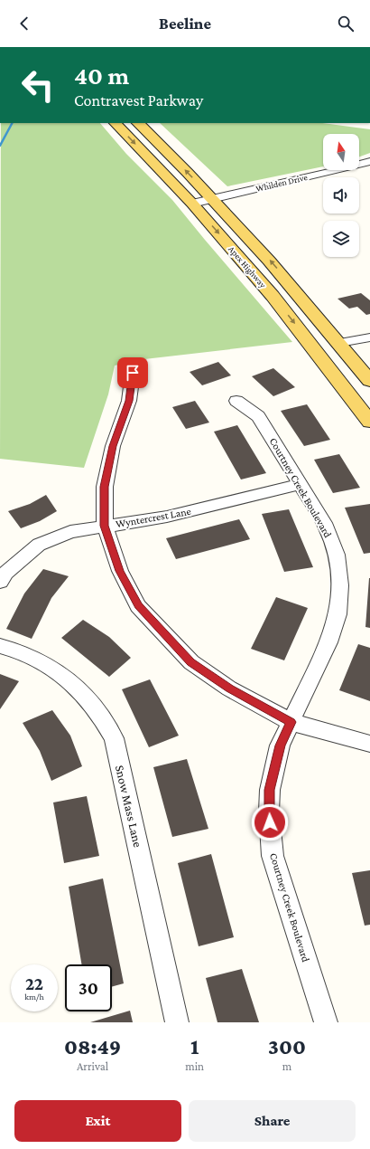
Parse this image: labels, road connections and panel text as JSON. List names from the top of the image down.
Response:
{
  "streets": {
    "main road": ["Apex Highway"],
    "street": [
      "Whilden Drive",
      "Courtney Creek Boulevard",
      "Wyntercrest Lane",
      "Snow Mass Lane"
    ]
  },
  "crossings": [
    ["Whilden Drive", "Apex Highway"],
    ["Courtney Creek Boulevard", "Wyntercrest Lane"]
  ],
  "north": "top",
  "page": {
    "header": "Beeline",
    "turn": ["40 m", "Contravest Parkway"],
    "speed": "22 km/h",
    "limit": "30",
    "eta": [
      "08:49",
      "Arrival",
      "1",
      "min",
      "300",
      "m"
    ],
    "buttons": ["Exit", "Share"]
  }
}
